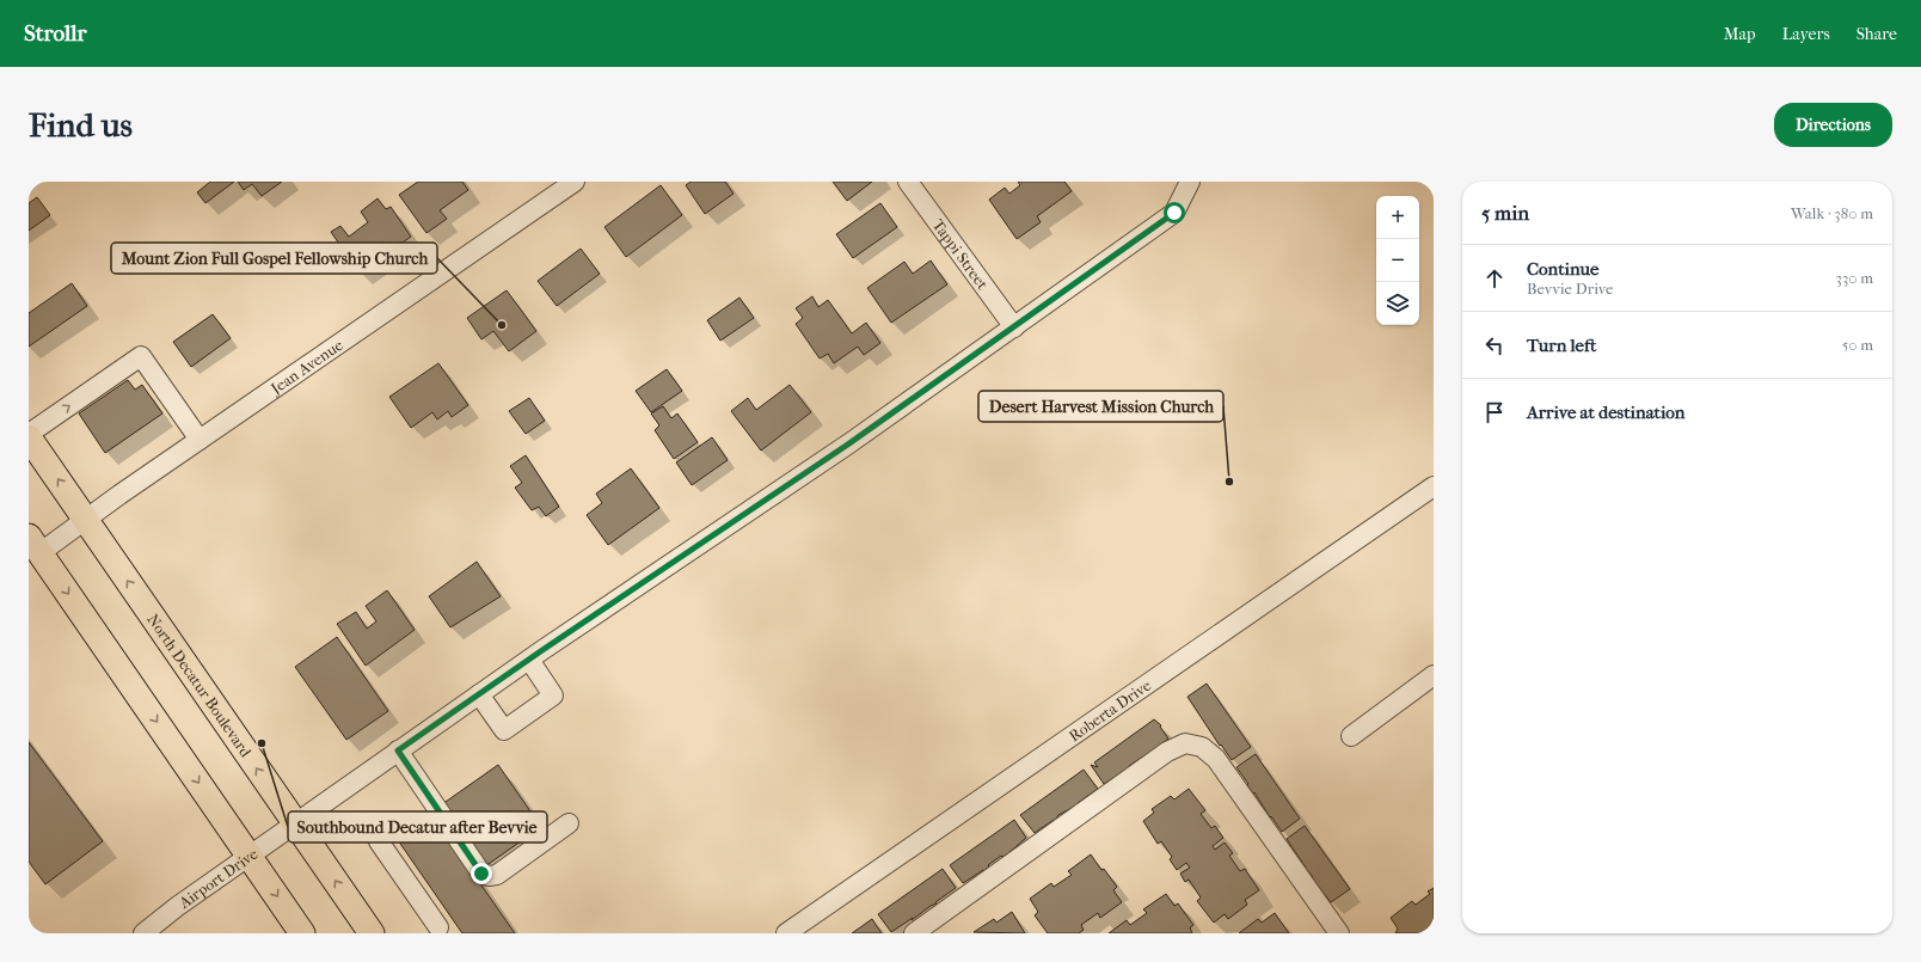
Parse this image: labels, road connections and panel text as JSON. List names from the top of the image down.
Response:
{
  "streets": {
    "main road": ["North Decatur Boulevard"],
    "street": [
      "Tappi Street",
      "Jean Avenue",
      "Roberta Drive",
      "Airport Drive"
    ]
  },
  "crossings": [
    ["Tappi Street", "Airport Drive"],
    ["Jean Avenue", "North Decatur Boulevard"],
    ["North Decatur Boulevard", "Airport Drive"]
  ],
  "places": ["Mount Zion Full Gospel Fellowship Church", "Desert Harvest Mission Church", "Southbound Decatur after Bevvie"],
  "page": {
    "header": "Strollr",
    "nav": ["Map", "Layers", "Share"],
    "buttons": "Directions",
    "title": "Find us",
    "heading": ["5 min", "Walk · 380 m"],
    "map_buttons": ["+", "−"],
    "list": [
      ["Continue", "Bevvie Drive", "330 m"],
      ["Turn left", "50 m"],
      "Arrive at destination"
    ]
  }
}
